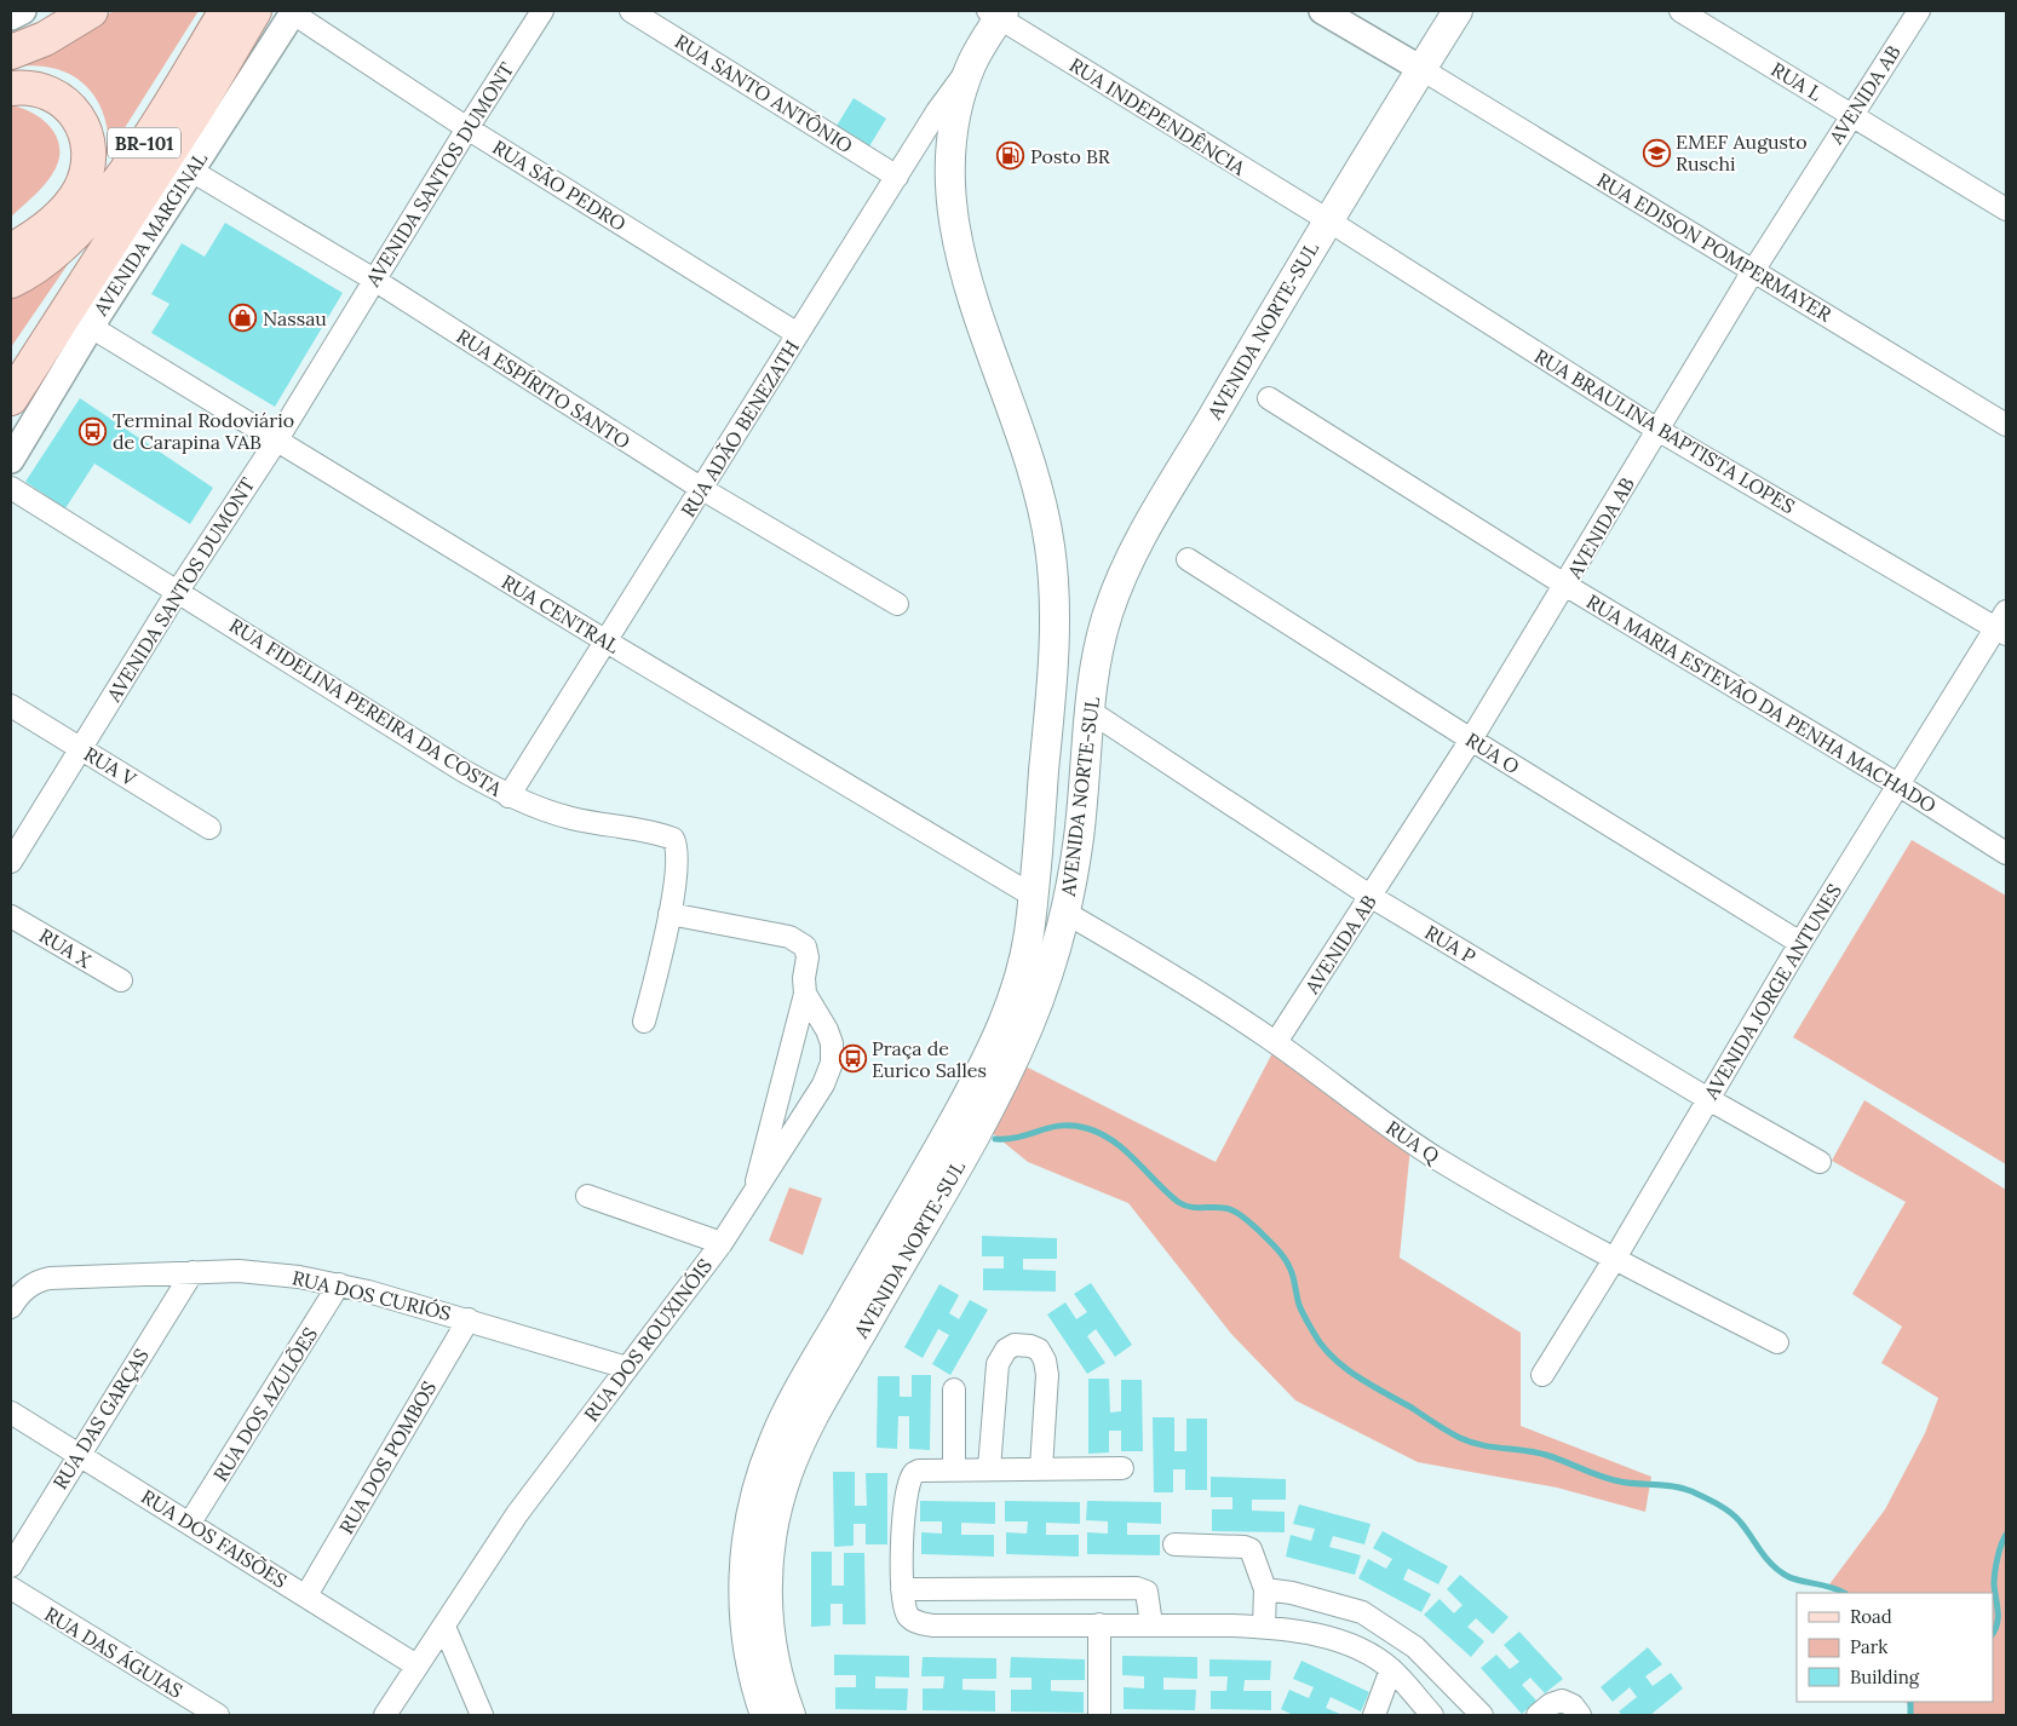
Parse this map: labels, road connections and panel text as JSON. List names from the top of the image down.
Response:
{
  "streets": {
    "main road": ["BR-101", "AVENIDA NORTE-SUL"],
    "street": [
      "RUA L",
      "RUA SANTO ANTÔNIO",
      "AVENIDA AB",
      "RUA INDEPENDÊNCIA",
      "AVENIDA SANTOS DUMONT",
      "RUA SÃO PEDRO",
      "AVENIDA MARGINAL",
      "RUA EDISON POMPERMAYER",
      "RUA ESPÍRITO SANTO",
      "RUA ADÃO BENEZATH",
      "RUA BRAULINA BAPTISTA LOPES",
      "RUA CENTRAL",
      "RUA MARIA ESTEVÃO DA PENHA MACHADO",
      "RUA FIDELINA PEREIRA DA COSTA",
      "RUA O",
      "RUA V",
      "RUA P",
      "RUA X",
      "AVENIDA JORGE ANTUNES",
      "RUA Q",
      "RUA DOS CURIÓS",
      "RUA DOS ROUXINÓIS",
      "RUA DOS AZULÕES",
      "RUA DAS GARÇAS",
      "RUA DOS POMBOS",
      "RUA DOS FAISÕES",
      "RUA DAS ÁGUIAS"
    ]
  },
  "crossings": [
    ["RUA L", "AVENIDA AB"],
    ["RUA SANTO ANTÔNIO", "RUA ADÃO BENEZATH"],
    ["AVENIDA AB", "RUA EDISON POMPERMAYER"],
    ["AVENIDA AB", "RUA BRAULINA BAPTISTA LOPES"],
    ["AVENIDA AB", "RUA MARIA ESTEVÃO DA PENHA MACHADO"],
    ["AVENIDA AB", "RUA O"],
    ["AVENIDA AB", "RUA P"],
    ["AVENIDA AB", "RUA Q"],
    ["RUA INDEPENDÊNCIA", "AVENIDA NORTE-SUL"],
    ["RUA INDEPENDÊNCIA", "RUA BRAULINA BAPTISTA LOPES"],
    ["AVENIDA SANTOS DUMONT", "RUA SÃO PEDRO"],
    ["AVENIDA SANTOS DUMONT", "RUA ESPÍRITO SANTO"],
    ["AVENIDA SANTOS DUMONT", "RUA CENTRAL"],
    ["AVENIDA SANTOS DUMONT", "RUA FIDELINA PEREIRA DA COSTA"],
    ["AVENIDA SANTOS DUMONT", "RUA V"],
    ["RUA SÃO PEDRO", "AVENIDA MARGINAL"],
    ["RUA SÃO PEDRO", "RUA ADÃO BENEZATH"],
    ["AVENIDA MARGINAL", "RUA ESPÍRITO SANTO"],
    ["AVENIDA MARGINAL", "RUA CENTRAL"],
    ["RUA EDISON POMPERMAYER", "AVENIDA NORTE-SUL"],
    ["AVENIDA NORTE-SUL", "RUA ADÃO BENEZATH"],
    ["AVENIDA NORTE-SUL", "RUA BRAULINA BAPTISTA LOPES"],
    ["AVENIDA NORTE-SUL", "RUA CENTRAL"],
    ["AVENIDA NORTE-SUL", "RUA P"],
    ["AVENIDA NORTE-SUL", "RUA Q"],
    ["RUA ESPÍRITO SANTO", "RUA ADÃO BENEZATH"],
    ["RUA ADÃO BENEZATH", "RUA CENTRAL"],
    ["RUA ADÃO BENEZATH", "RUA FIDELINA PEREIRA DA COSTA"],
    ["RUA BRAULINA BAPTISTA LOPES", "AVENIDA JORGE ANTUNES"],
    ["RUA MARIA ESTEVÃO DA PENHA MACHADO", "AVENIDA JORGE ANTUNES"],
    ["RUA O", "AVENIDA JORGE ANTUNES"],
    ["RUA P", "AVENIDA JORGE ANTUNES"],
    ["AVENIDA JORGE ANTUNES", "RUA Q"],
    ["RUA DOS CURIÓS", "RUA DOS ROUXINÓIS"],
    ["RUA DOS CURIÓS", "RUA DOS AZULÕES"],
    ["RUA DOS CURIÓS", "RUA DAS GARÇAS"],
    ["RUA DOS CURIÓS", "RUA DOS POMBOS"],
    ["RUA DOS ROUXINÓIS", "RUA DOS FAISÕES"],
    ["RUA DOS AZULÕES", "RUA DOS FAISÕES"],
    ["RUA DAS GARÇAS", "RUA DOS FAISÕES"],
    ["RUA DOS POMBOS", "RUA DOS FAISÕES"]
  ],
  "places": {
    "school or university": ["EMEF Augusto Ruschi"],
    "fuel station": ["Posto BR"],
    "shop": ["Nassau"],
    "bus stop": ["Terminal Rodoviário de Carapina VAB", "Praça de Eurico Salles"]
  },
  "legend": ["Road", "Park", "Building"]
}
